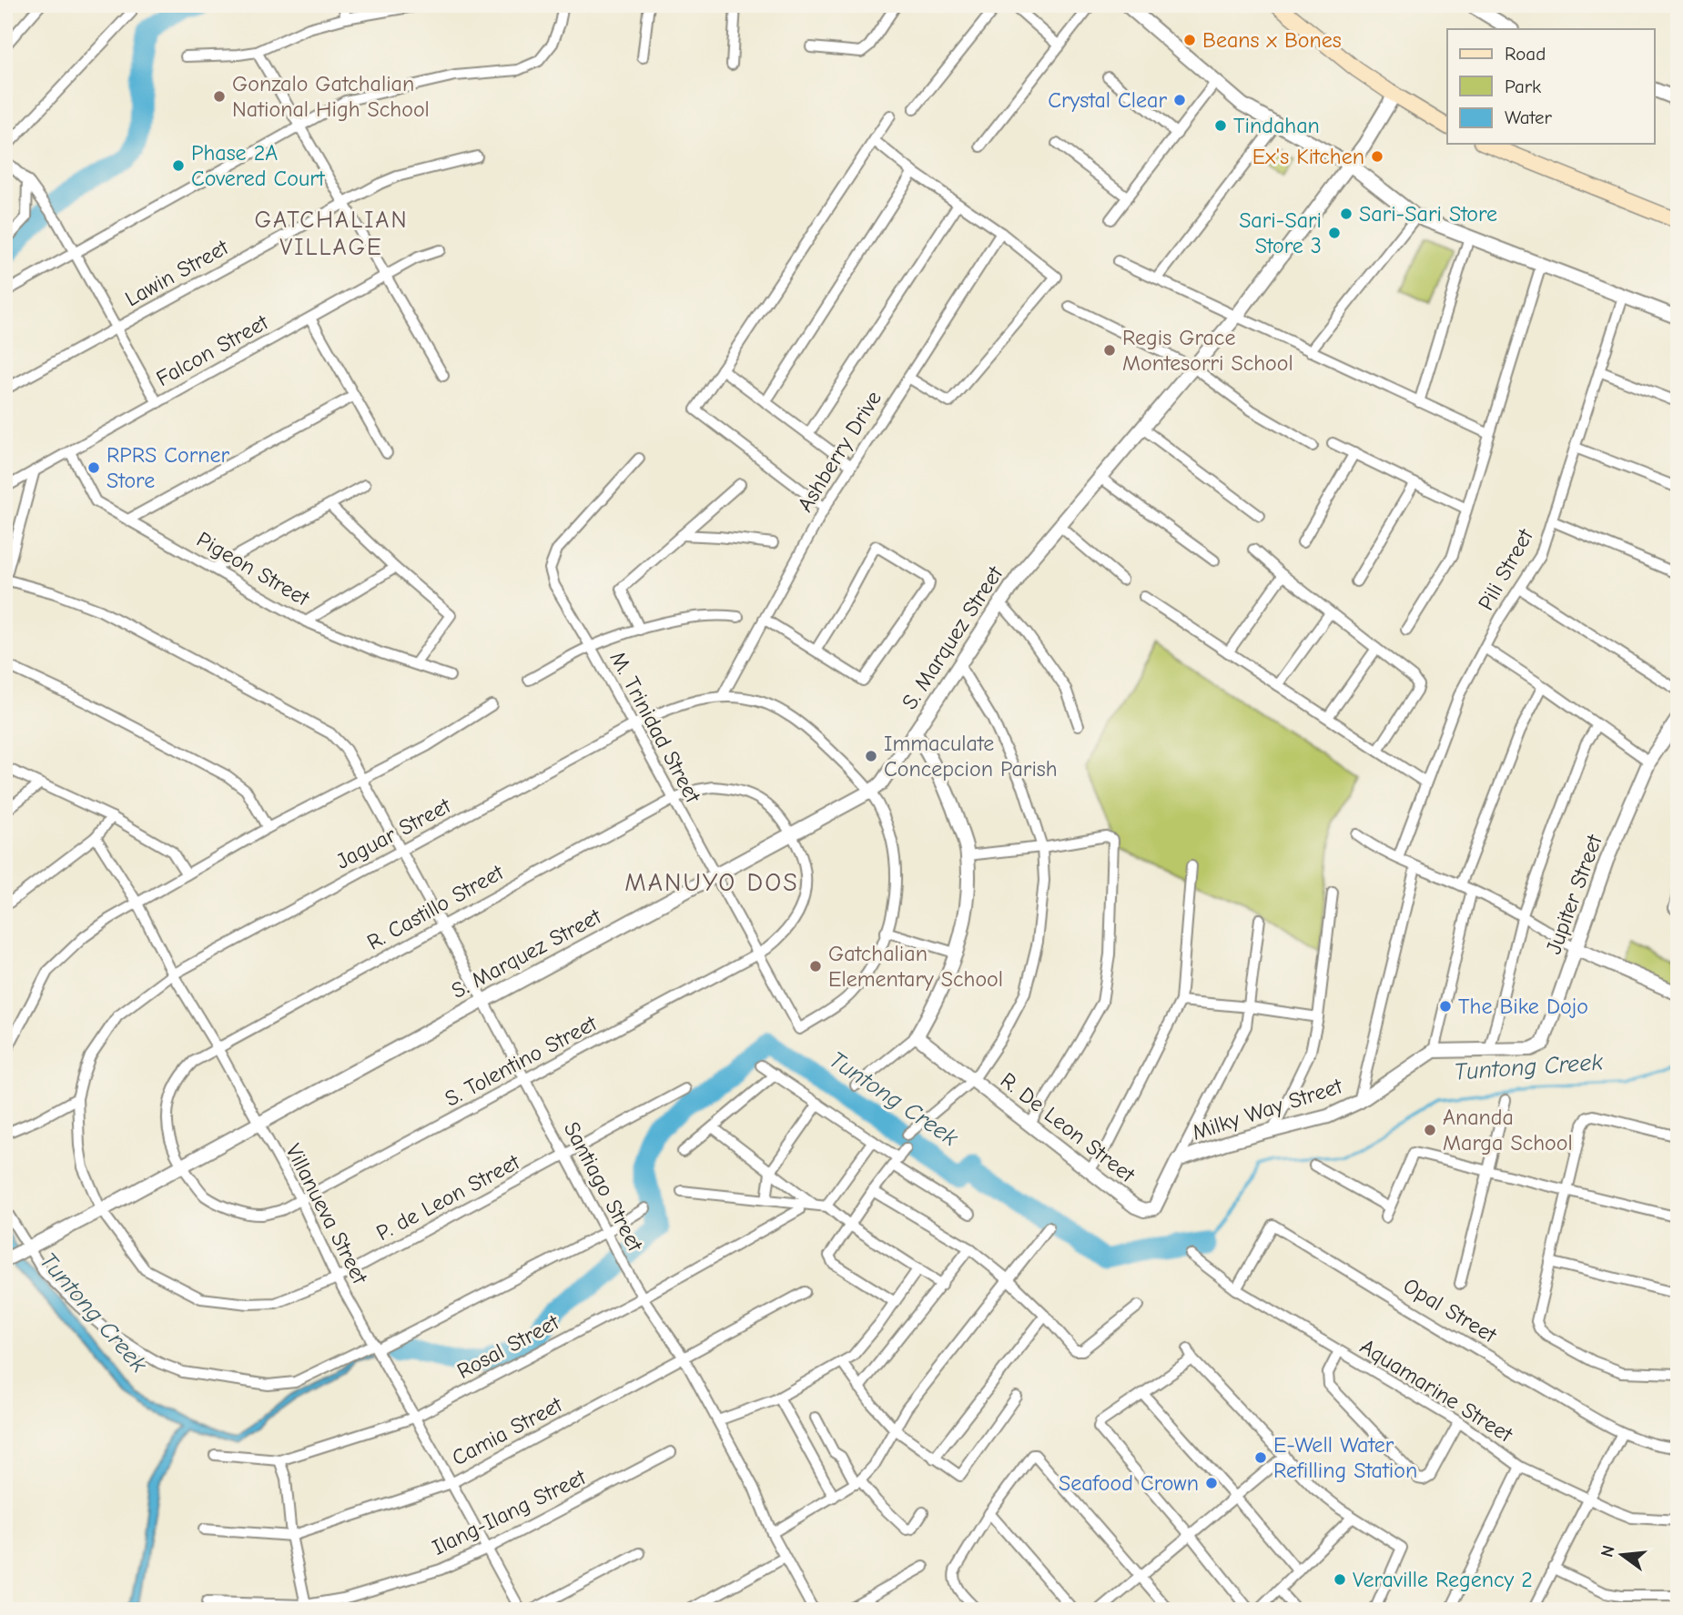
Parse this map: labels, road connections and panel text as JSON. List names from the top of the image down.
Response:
{
  "streets": {
    "street": [
      "Lawin Street",
      "Falcon Street",
      "Ashberry Drive",
      "Pigeon Street",
      "Pili Street",
      "S. Marquez Street",
      "M. Trinidad Street",
      "Jaguar Street",
      "Jupiter Street",
      "R. Castillo Street",
      "S. Tolentino Street",
      "Milky Way Street",
      "R. De Leon Street",
      "Santiago Street",
      "P. de Leon Street",
      "Villanueva Street",
      "Opal Street",
      "Rosal Street",
      "Aquamarine Street",
      "Camia Street",
      "Ilang-Ilang Street"
    ]
  },
  "crossings": [
    ["Falcon Street", "Pigeon Street"],
    ["Ashberry Drive", "Jaguar Street"],
    ["S. Marquez Street", "M. Trinidad Street"],
    ["S. Marquez Street", "Jaguar Street"],
    ["S. Marquez Street", "R. Castillo Street"],
    ["S. Marquez Street", "S. Tolentino Street"],
    ["S. Marquez Street", "Santiago Street"],
    ["S. Marquez Street", "P. de Leon Street"],
    ["S. Marquez Street", "Villanueva Street"],
    ["M. Trinidad Street", "Jaguar Street"],
    ["M. Trinidad Street", "R. Castillo Street"],
    ["M. Trinidad Street", "S. Tolentino Street"],
    ["Jaguar Street", "Santiago Street"],
    ["Jaguar Street", "P. de Leon Street"],
    ["Jaguar Street", "Villanueva Street"],
    ["R. Castillo Street", "S. Tolentino Street"],
    ["R. Castillo Street", "Santiago Street"],
    ["R. Castillo Street", "Villanueva Street"],
    ["S. Tolentino Street", "Santiago Street"],
    ["S. Tolentino Street", "Villanueva Street"],
    ["Milky Way Street", "R. De Leon Street"],
    ["Santiago Street", "P. de Leon Street"],
    ["Santiago Street", "Rosal Street"],
    ["Santiago Street", "Camia Street"],
    ["P. de Leon Street", "Villanueva Street"],
    ["Villanueva Street", "Rosal Street"],
    ["Villanueva Street", "Camia Street"],
    ["Villanueva Street", "Ilang-Ilang Street"],
    ["Opal Street", "Aquamarine Street"]
  ],
  "districts": ["GATCHALIAN VILLAGE", "MANUYO DOS"],
  "water": ["Tuntong Creek"],
  "places": [
    "Beans x Bones",
    "Gonzalo Gatchalian National High School",
    "Crystal Clear",
    "Tindahan",
    "Ex's Kitchen",
    "Phase 2A Covered Court",
    "Sari-Sari Store",
    "Sari-Sari Store 3",
    "Regis Grace Montesorri School",
    "RPRS Corner Store",
    "Immaculate Concepcion Parish",
    "Gatchalian Elementary School",
    "The Bike Dojo",
    "Ananda Marga School",
    "E-Well Water Refilling Station",
    "Seafood Crown",
    "Veraville Regency 2"
  ],
  "legend": ["Road", "Park", "Water"],
  "north": "left"
}
